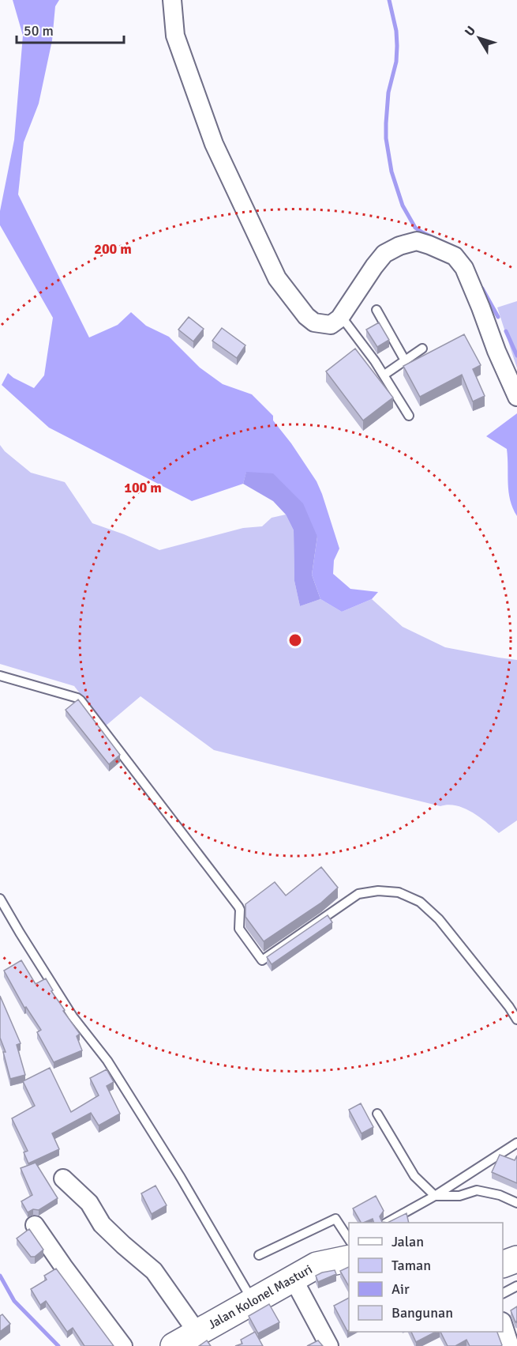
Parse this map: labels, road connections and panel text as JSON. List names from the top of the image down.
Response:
{
  "streets": {
    "main road": ["Jalan Kolonel Masturi"]
  },
  "legend": [
    "Jalan",
    "Taman",
    "Air",
    "Bangunan"
  ],
  "scale_bar": "50 m",
  "north": "top left",
  "rings": ["200 m", "100 m"]
}
